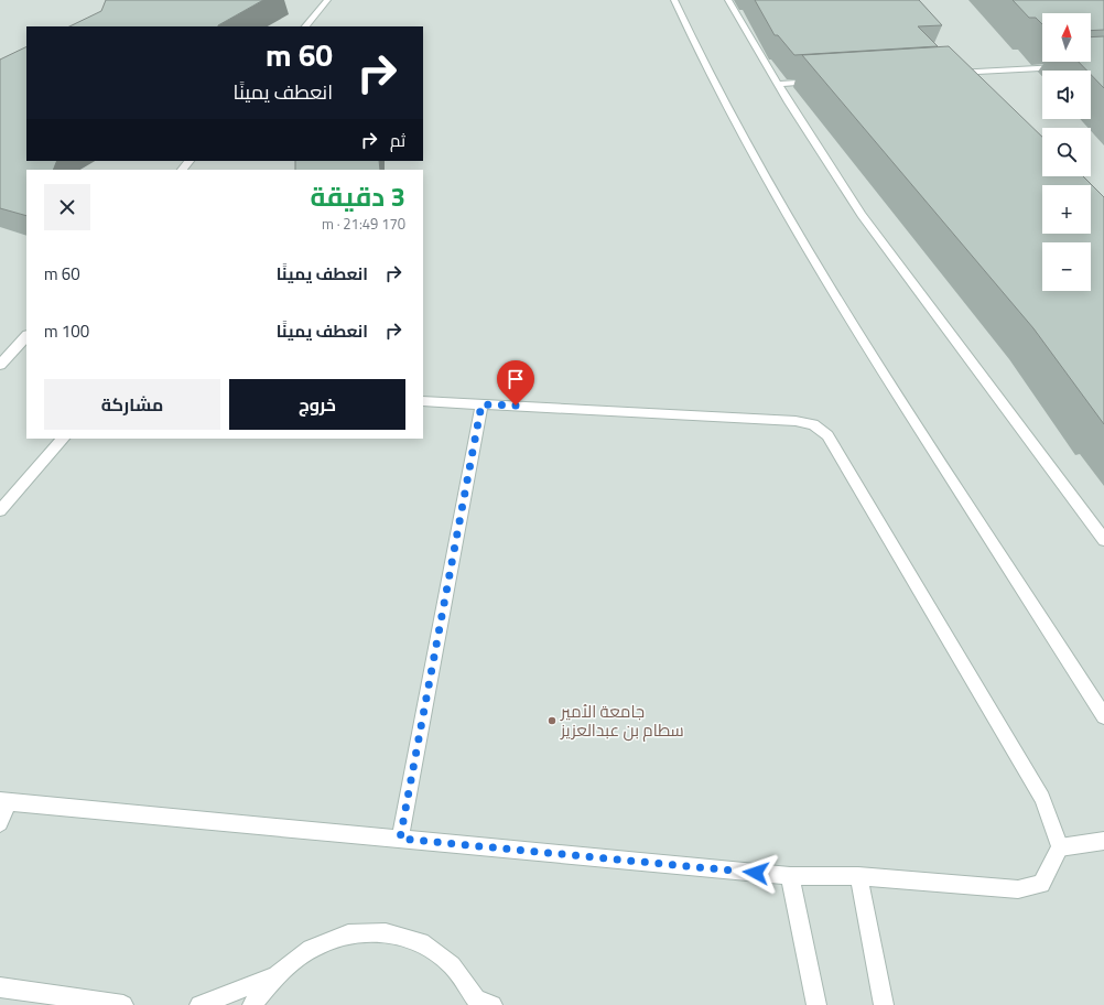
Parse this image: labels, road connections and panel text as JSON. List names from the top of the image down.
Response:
{
  "places": ["جامعة الأمير سطام بن عبدالعزيز"],
  "north": "top",
  "page": {
    "map_buttons": ["+", "−"],
    "turn": ["60 m", "انعطف يمينًا"],
    "then": "ثم",
    "heading": ["3 دقيقة", "170 m · 21:49"],
    "list": [
      {
        "name": "انعطف يمينًا",
        "value": "60 m"
      },
      {
        "name": "انعطف يمينًا",
        "value": "100 m"
      }
    ],
    "buttons": ["خروج", "مشاركة"]
  }
}
